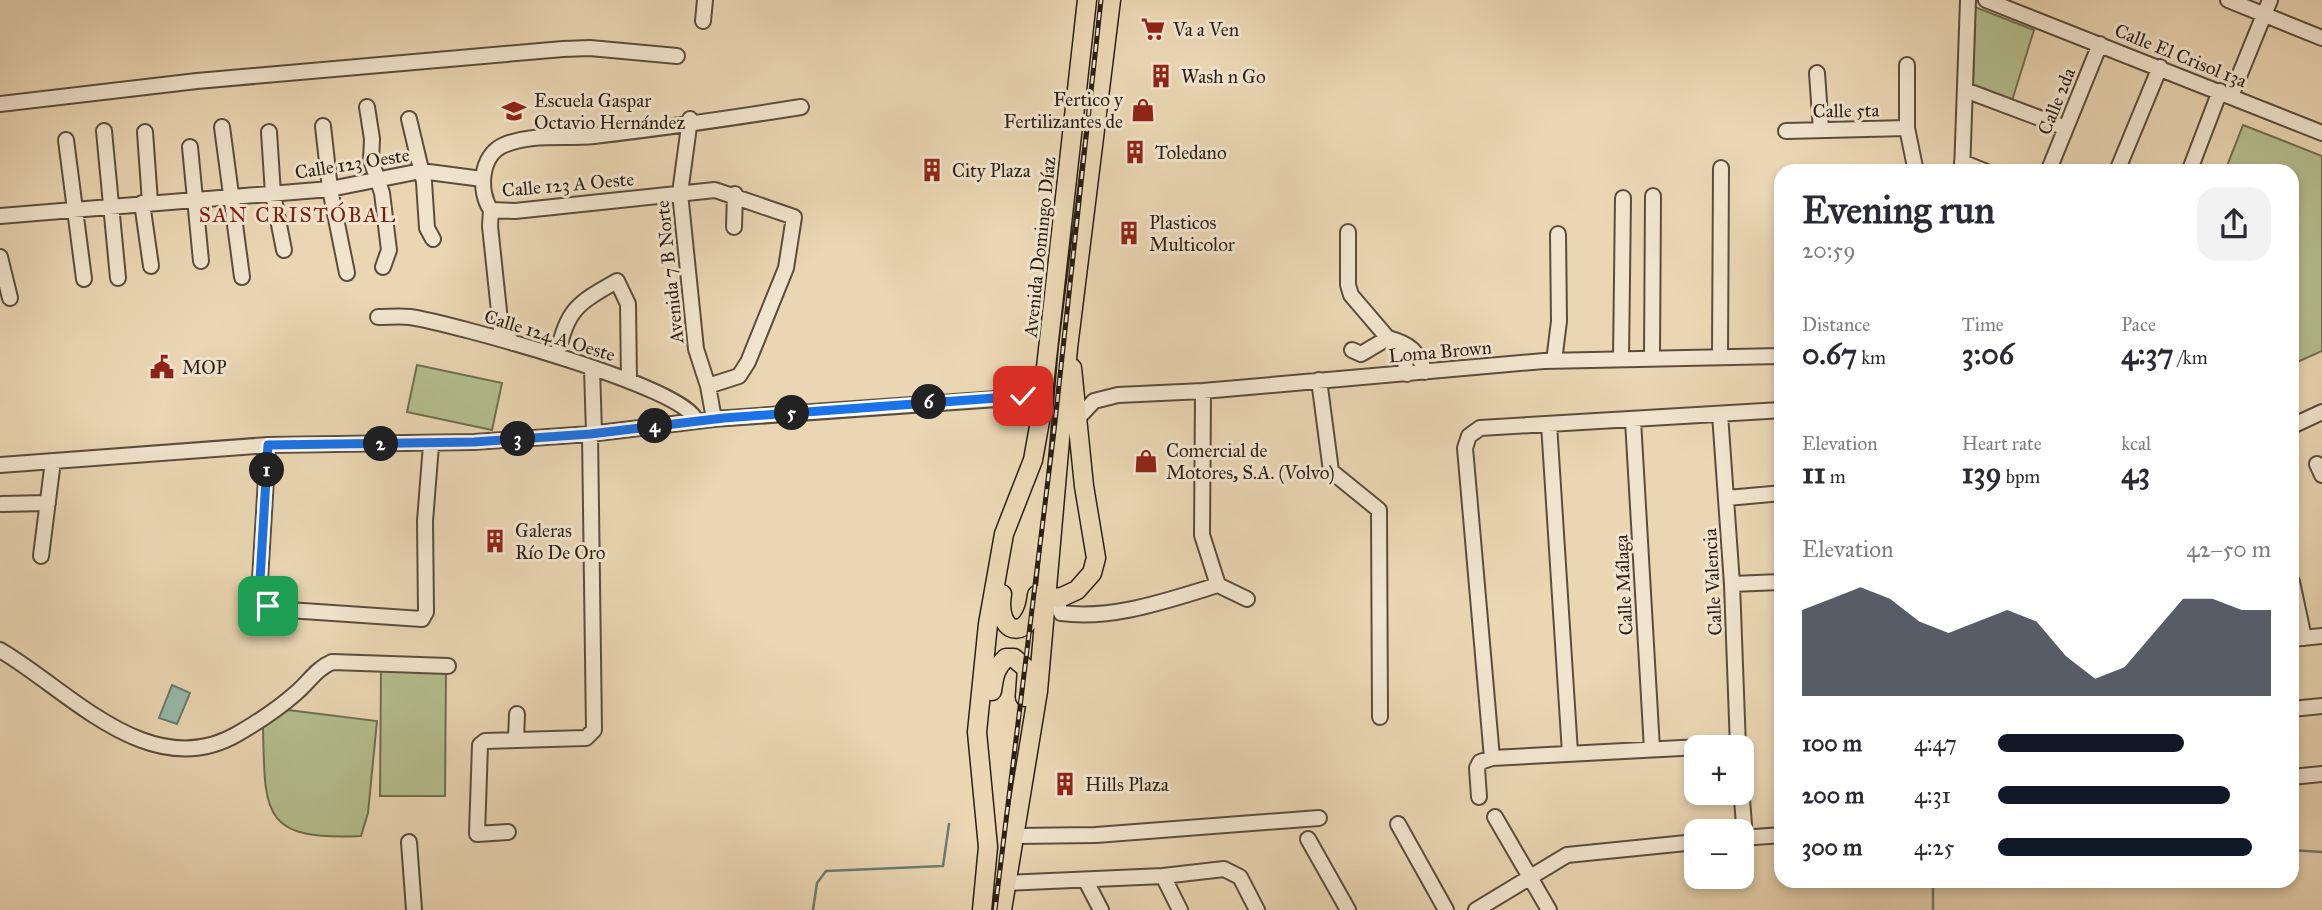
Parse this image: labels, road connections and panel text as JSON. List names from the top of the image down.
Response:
{
  "streets": {
    "main road": ["Avenida Domingo Díaz"],
    "street": [
      "Calle El Crisol 13a",
      "Calle 2da",
      "Calle 5ta",
      "Calle 123 Oeste",
      "Calle 123 A Oeste",
      "Avenida 7 B Norte",
      "Calle 124 A Oeste",
      "Loma Brown",
      "Calle Valencia",
      "Calle Málaga"
    ]
  },
  "crossings": [
    ["Calle El Crisol 13a", "Calle 2da"],
    ["Calle 123 Oeste", "Calle 123 A Oeste"],
    ["Calle 123 A Oeste", "Avenida 7 B Norte"]
  ],
  "districts": ["SAN CRISTÓBAL"],
  "places": {
    "supermarket": ["Va a Ven"],
    "building": [
      "Wash n Go",
      "Toledano",
      "City Plaza",
      "Plasticos Multicolor",
      "Galeras Río De Oro",
      "Hills Plaza"
    ],
    "shop": ["Fertico y Fertilizantes de", "Comercial de Motores, S.A. (Volvo)"],
    "school or university": ["Escuela Gaspar Octavio Hernández"],
    "public building": ["MOP"]
  },
  "page": {
    "heading": ["Evening run", "20:59"],
    "stats": [
      ["Distance", "0.67 km"],
      ["Time", "3:06"],
      ["Pace", "4:37 /km"],
      ["Elevation", "11 m"],
      ["Heart rate", "139 bpm"],
      ["kcal", "43"]
    ],
    "pins": [
      "6",
      "5",
      "4",
      "3",
      "2",
      "1"
    ],
    "chart": ["Elevation", "42–50 m"],
    "list": [
      {
        "name": "100 m",
        "note": "4:47"
      },
      {
        "name": "200 m",
        "note": "4:31"
      },
      {
        "name": "300 m",
        "note": "4:25"
      }
    ],
    "map_buttons": ["+", "−"]
  }
}
